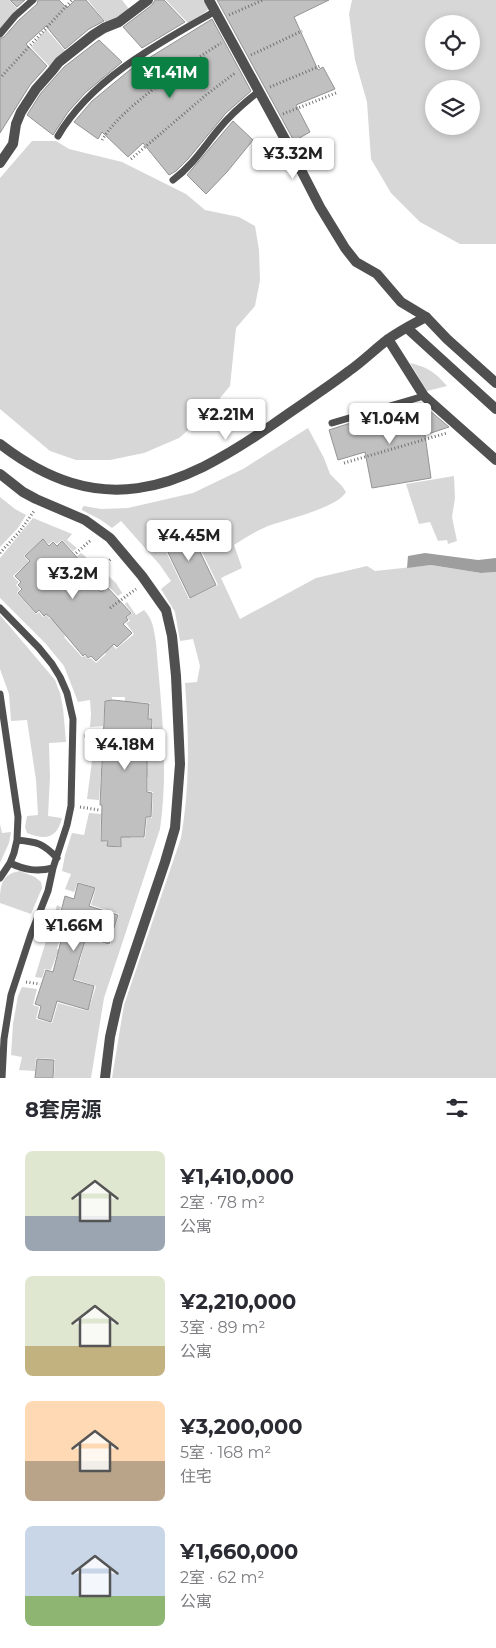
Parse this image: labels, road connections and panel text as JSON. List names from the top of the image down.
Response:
{
  "page": {
    "price": [
      "¥1.41M",
      "¥3.32M",
      "¥2.21M",
      "¥1.04M",
      "¥4.45M",
      "¥3.2M",
      "¥4.18M",
      "¥1.66M"
    ],
    "heading": "8套房源",
    "list": [
      {
        "name": "¥1,410,000",
        "note": "2室 · 78 m² · 公寓"
      },
      {
        "name": "¥2,210,000",
        "note": "3室 · 89 m² · 公寓"
      },
      {
        "name": "¥3,200,000",
        "note": "5室 · 168 m² · 住宅"
      },
      {
        "name": "¥1,660,000",
        "note": "2室 · 62 m² · 公寓"
      }
    ]
  }
}
